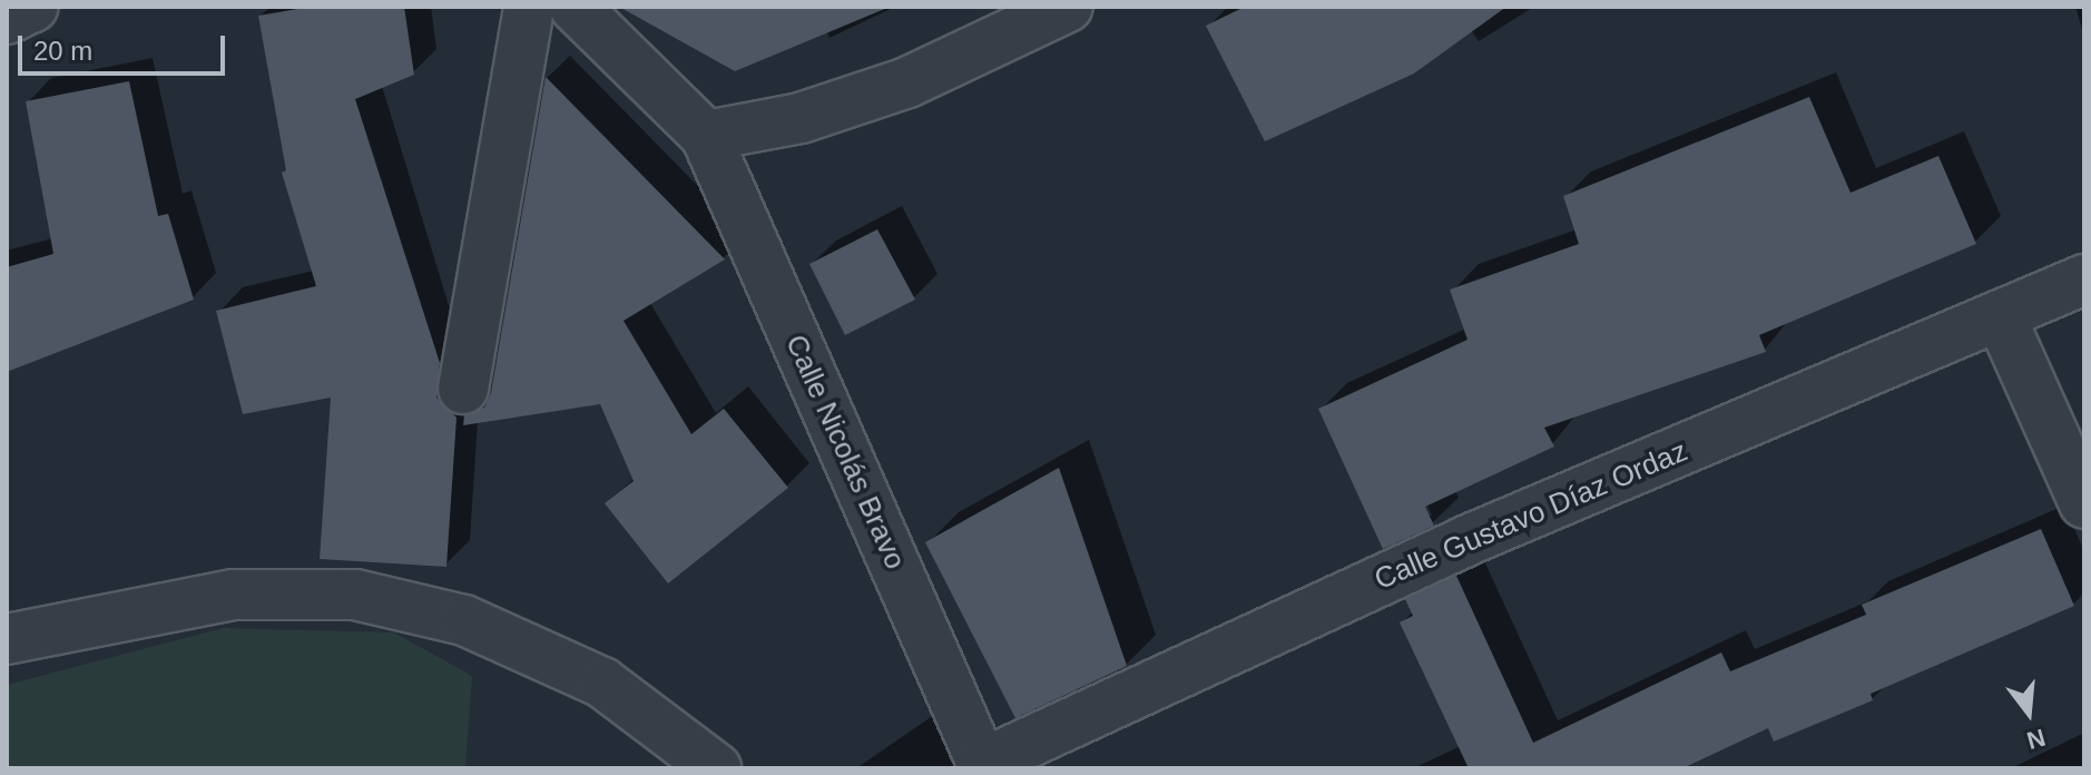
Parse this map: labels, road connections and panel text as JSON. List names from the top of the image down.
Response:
{
  "streets": {
    "street": ["Calle Nicolás Bravo", "Calle Gustavo Díaz Ordaz"]
  },
  "crossings": [
    ["Calle Nicolás Bravo", "Calle Gustavo Díaz Ordaz"]
  ],
  "scale_bar": "20 m",
  "north": "bottom"
}
